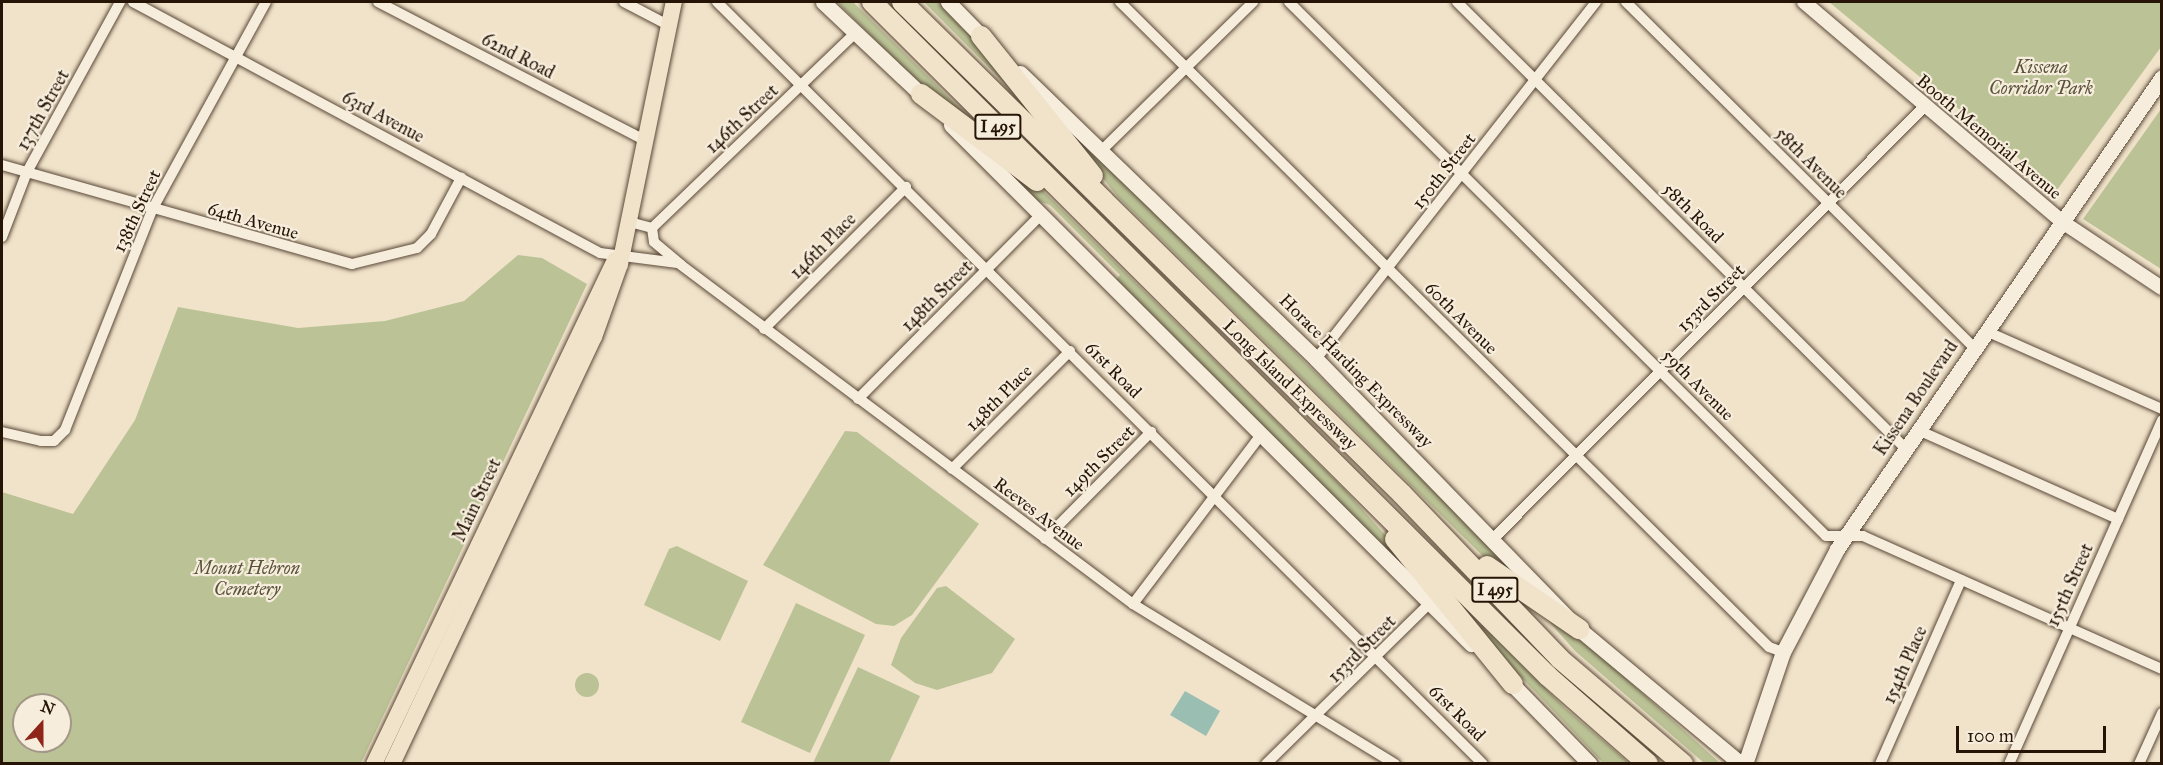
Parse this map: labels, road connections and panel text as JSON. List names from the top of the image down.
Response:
{
  "streets": {
    "highway": ["I 495", "Long Island Expressway"],
    "main road": ["Horace Harding Expressway", "Kissena Boulevard", "Main Street"],
    "street": [
      "62nd Road",
      "137th Street",
      "63rd Avenue",
      "146th Street",
      "Booth Memorial Avenue",
      "58th Avenue",
      "150th Street",
      "138th Street",
      "58th Road",
      "64th Avenue",
      "146th Place",
      "148th Street",
      "153rd Street",
      "60th Avenue",
      "61st Road",
      "59th Avenue",
      "148th Place",
      "149th Street",
      "Reeves Avenue",
      "155th Street",
      "154th Place"
    ]
  },
  "crossings": [
    ["62nd Road", "Main Street"],
    ["137th Street", "64th Avenue"],
    ["63rd Avenue", "138th Street"],
    ["63rd Avenue", "64th Avenue"],
    ["63rd Avenue", "Main Street"],
    ["63rd Avenue", "Reeves Avenue"],
    ["146th Street", "61st Road"],
    ["146th Street", "Reeves Avenue"],
    ["Booth Memorial Avenue", "153rd Street"],
    ["Booth Memorial Avenue", "Kissena Boulevard"],
    ["58th Avenue", "153rd Street"],
    ["58th Avenue", "Kissena Boulevard"],
    ["150th Street", "58th Road"],
    ["150th Street", "60th Avenue"],
    ["150th Street", "Horace Harding Expressway"],
    ["150th Street", "59th Avenue"],
    ["138th Street", "64th Avenue"],
    ["58th Road", "153rd Street"],
    ["58th Road", "Kissena Boulevard"],
    ["146th Place", "61st Road"],
    ["146th Place", "Reeves Avenue"],
    ["148th Street", "61st Road"],
    ["148th Street", "Reeves Avenue"],
    ["153rd Street", "60th Avenue"],
    ["153rd Street", "61st Road"],
    ["153rd Street", "Horace Harding Expressway"],
    ["153rd Street", "59th Avenue"],
    ["153rd Street", "Reeves Avenue"],
    ["60th Avenue", "Kissena Boulevard"],
    ["61st Road", "148th Place"],
    ["61st Road", "149th Street"],
    ["Horace Harding Expressway", "Kissena Boulevard"],
    ["59th Avenue", "Kissena Boulevard"],
    ["59th Avenue", "155th Street"],
    ["59th Avenue", "154th Place"],
    ["148th Place", "Reeves Avenue"],
    ["149th Street", "Reeves Avenue"],
    ["Main Street", "Reeves Avenue"]
  ],
  "parks": ["Kissena Corridor Park", "Mount Hebron Cemetery"],
  "scale_bar": "100 m",
  "north": "top"
}
